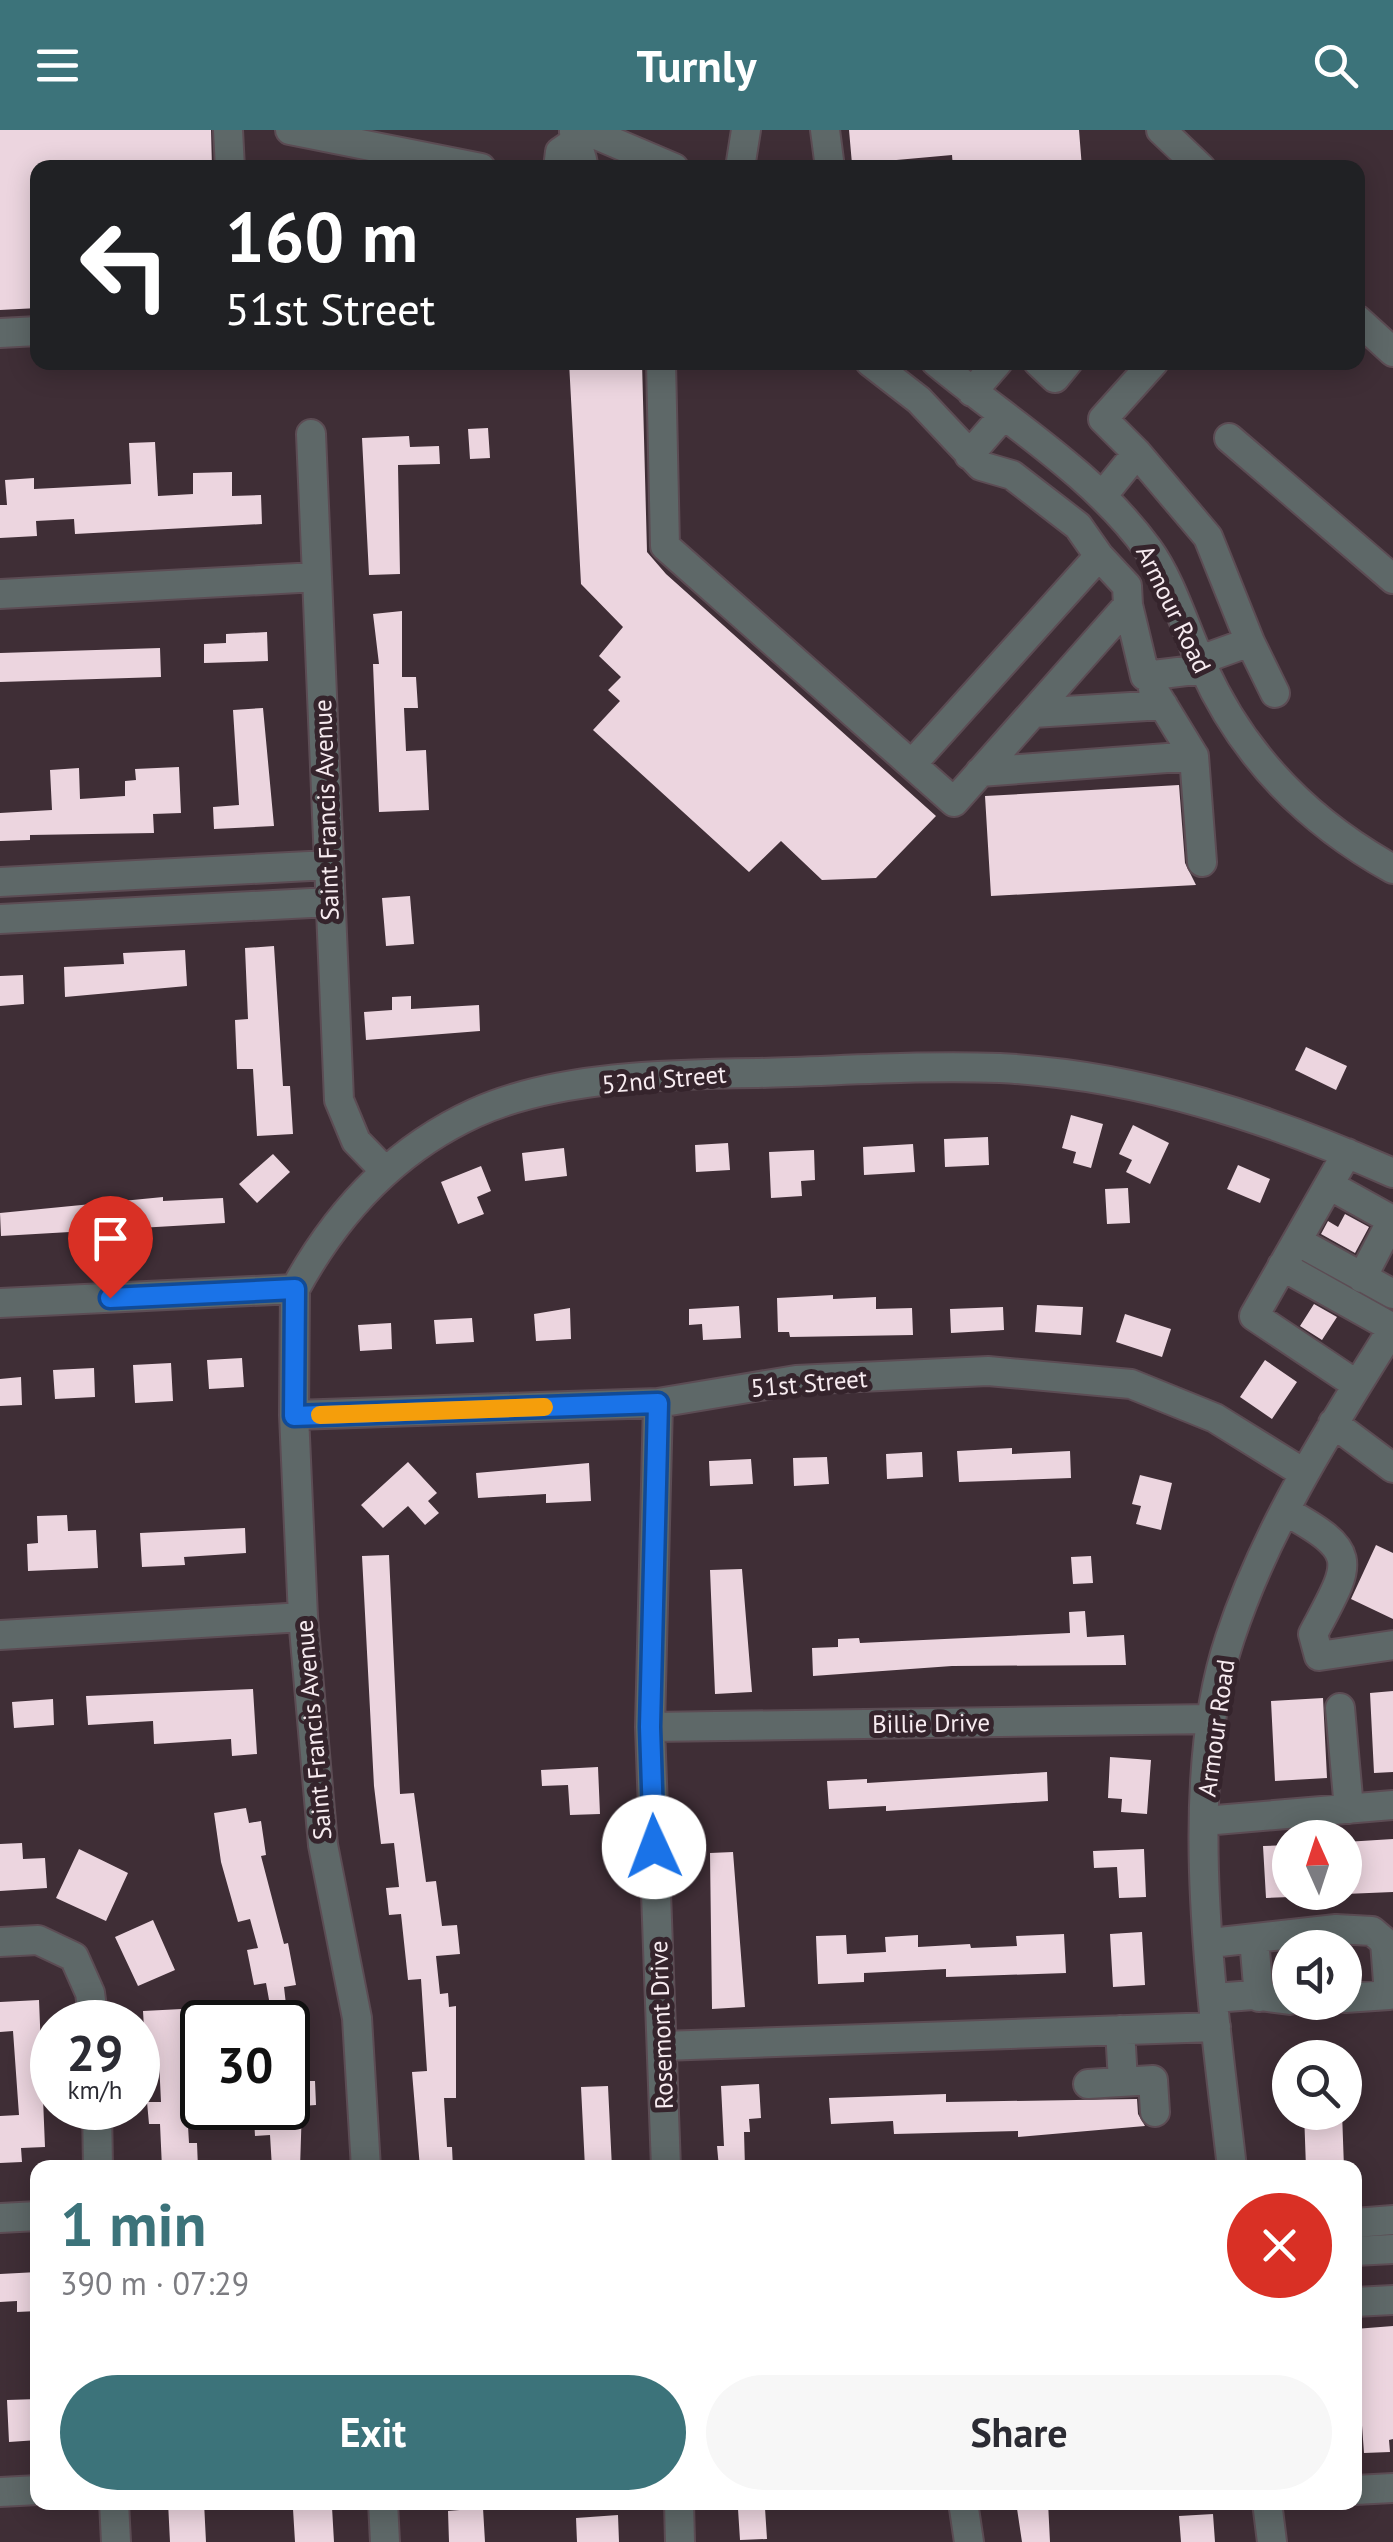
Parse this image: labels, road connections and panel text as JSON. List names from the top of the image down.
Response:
{
  "streets": {
    "street": [
      "Armour Road",
      "Saint Francis Avenue",
      "52nd Street",
      "51st Street",
      "Billie Drive",
      "Rosemont Drive"
    ]
  },
  "crossings": [
    ["Armour Road", "51st Street"],
    ["Armour Road", "Billie Drive"],
    ["Saint Francis Avenue", "52nd Street"],
    ["Saint Francis Avenue", "51st Street"],
    ["51st Street", "Rosemont Drive"],
    ["Billie Drive", "Rosemont Drive"]
  ],
  "north": "top",
  "page": {
    "header": "Turnly",
    "turn": ["160 m", "51st Street"],
    "speed": "29 km/h",
    "limit": "30",
    "heading": ["1 min", "390 m · 07:29"],
    "buttons": ["Exit", "Share"]
  }
}
